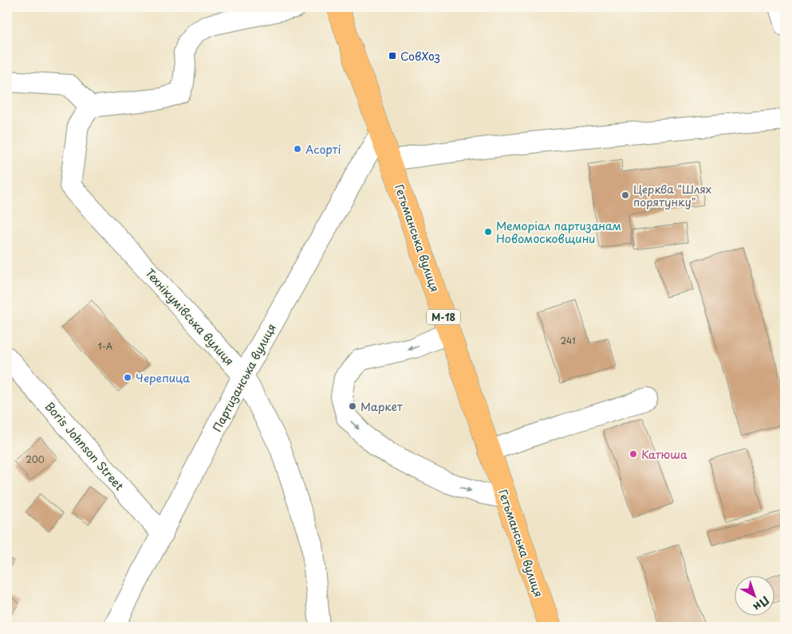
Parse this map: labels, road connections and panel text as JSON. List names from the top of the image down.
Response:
{
  "streets": {
    "highway": ["Гетьманська вулиця", "М-18"],
    "street": ["Технікумівська вулиця", "Партизанська вулиця", "Boris Johnson Street"]
  },
  "crossings": [
    ["Гетьманська вулиця", "Партизанська вулиця"],
    ["Технікумівська вулиця", "Партизанська вулиця"],
    ["Партизанська вулиця", "Boris Johnson Street"]
  ],
  "places": {
    "transit": ["СовХоз"],
    "other": [
      "Асорті",
      "Церква \"Шлях порятунку\"",
      "Меморіал партизанам Новомосковщини",
      "Черепица",
      "Маркет",
      "Катюша"
    ]
  },
  "house_numbers": ["241", "1-А", "200"],
  "north": "bottom right"
}
